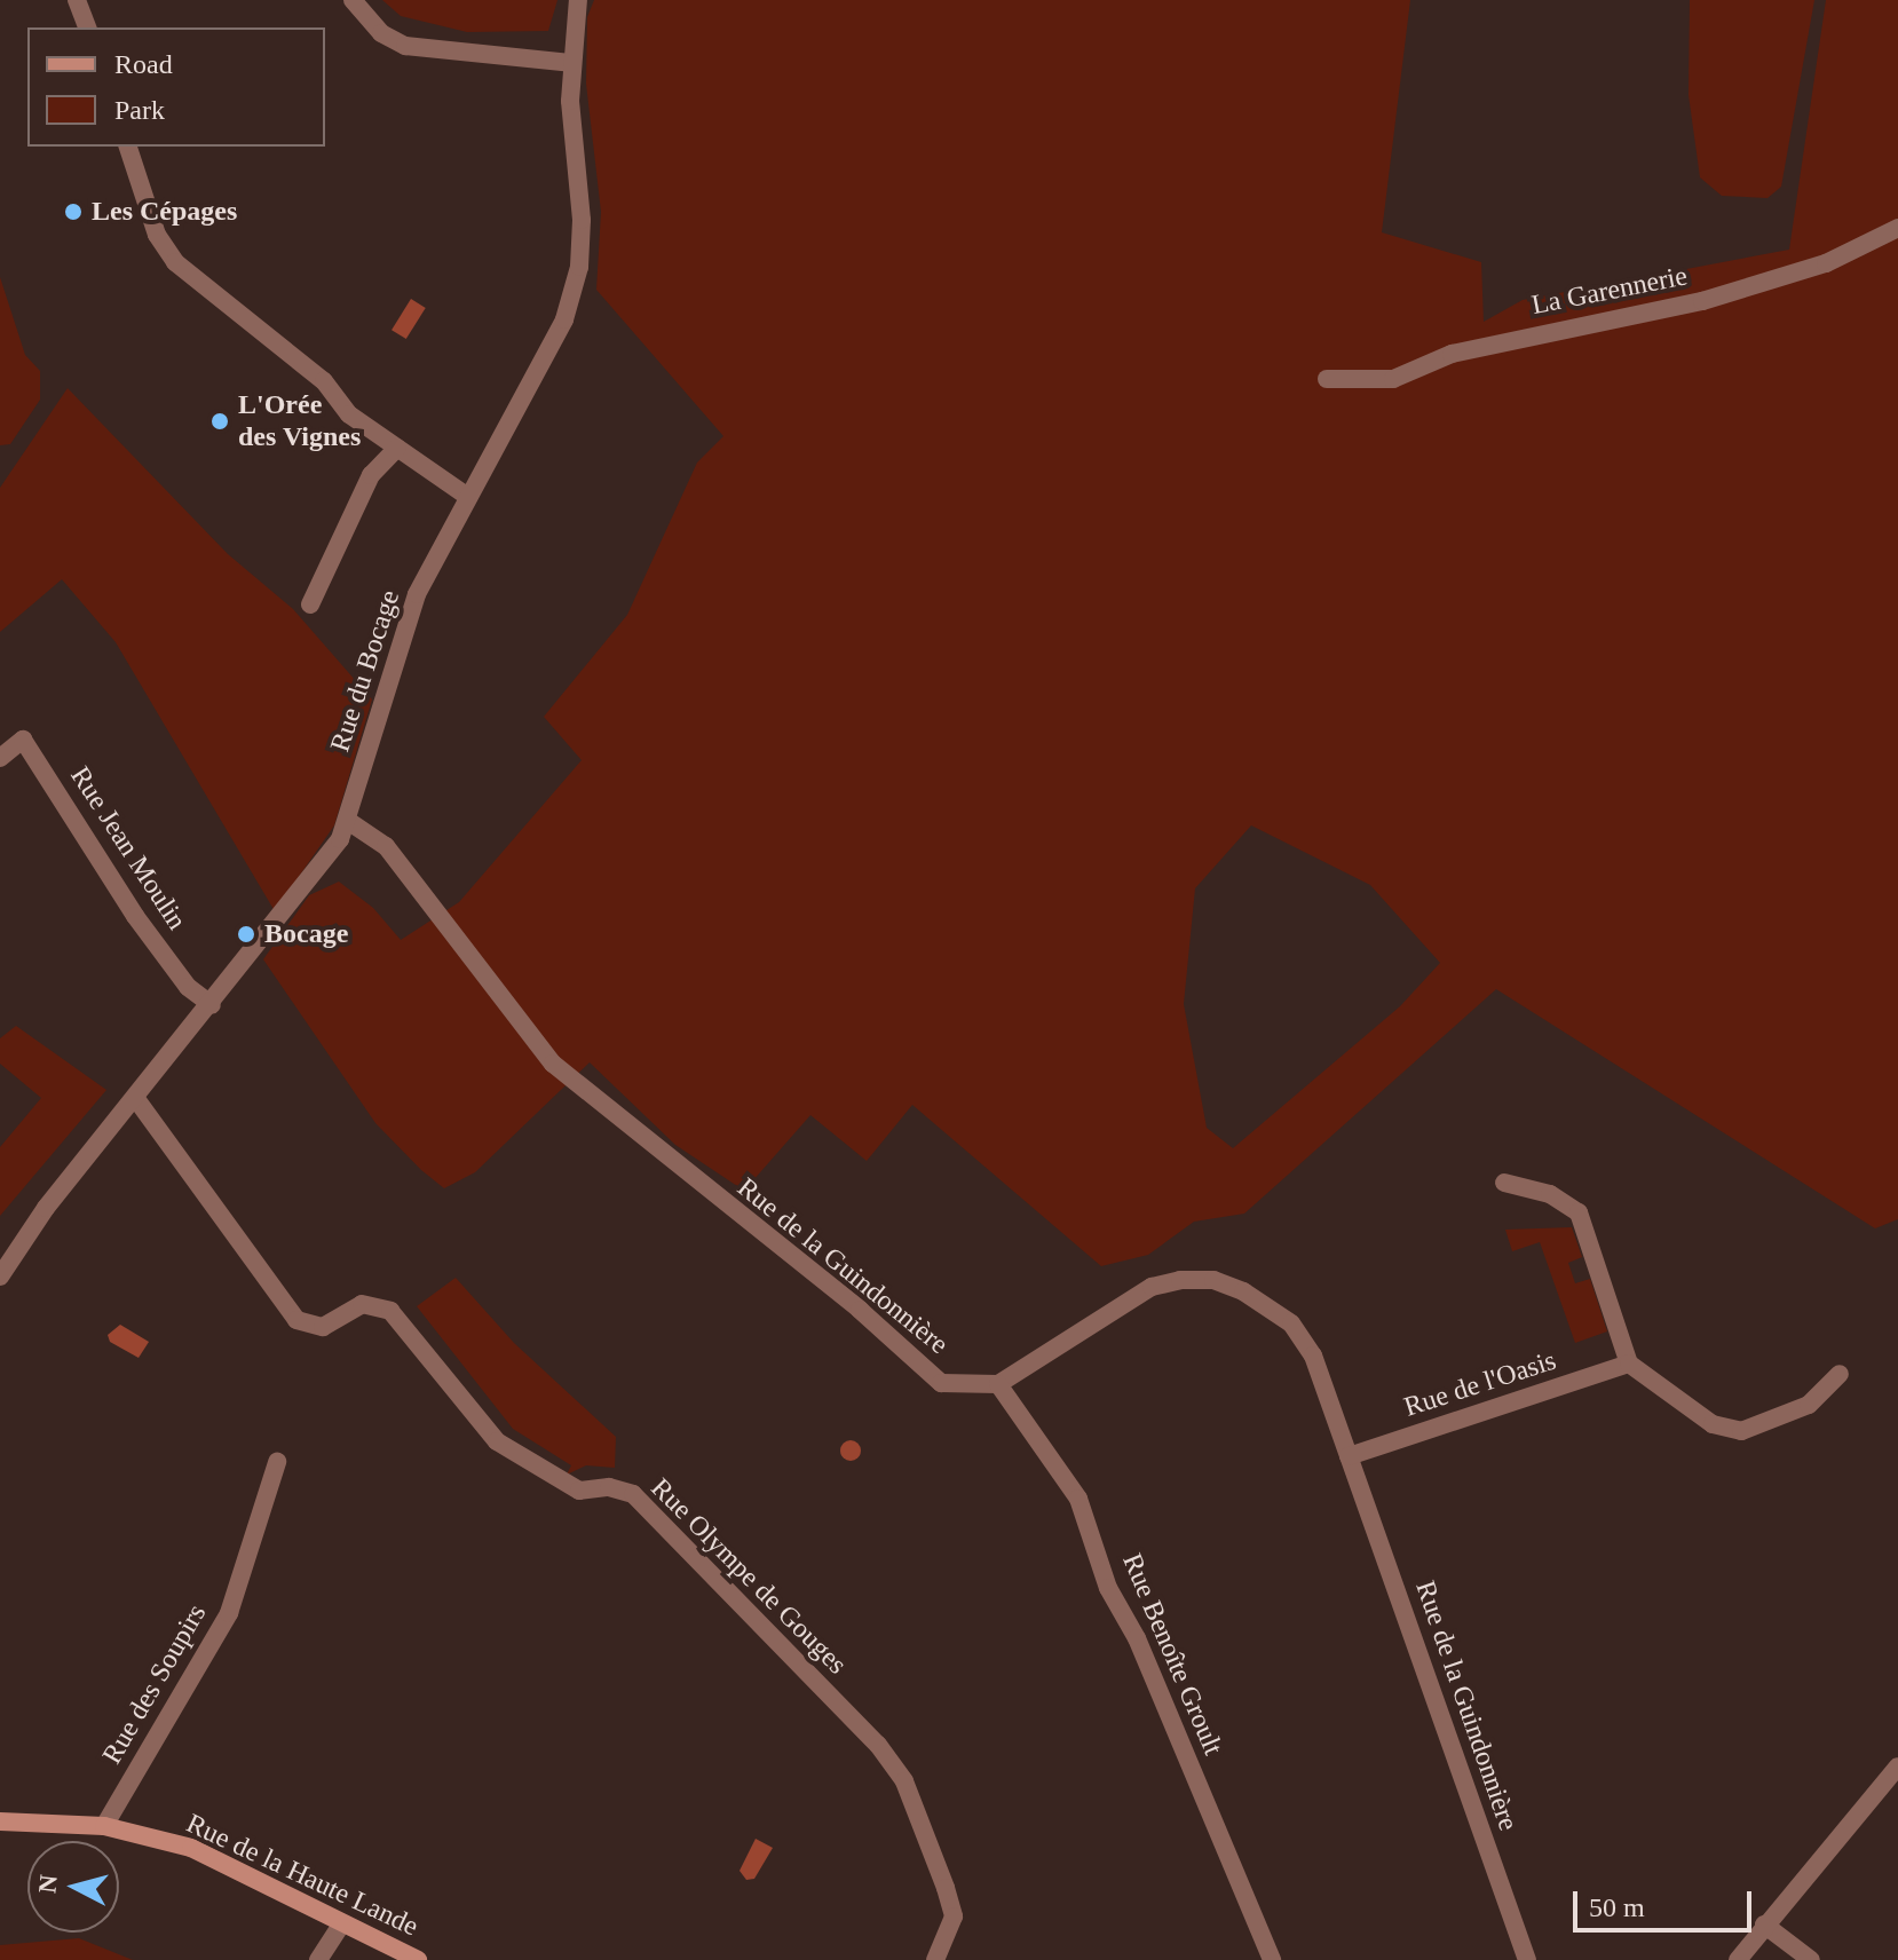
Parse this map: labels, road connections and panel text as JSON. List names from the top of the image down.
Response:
{
  "streets": {
    "street": [
      "La Garennerie",
      "Rue du Bocage",
      "Rue Jean Moulin",
      "Rue de la Guindonnière",
      "Rue de l'Oasis",
      "Rue Olympe de Gouges",
      "Rue Benoîte Groult",
      "Rue des Soupirs",
      "Rue de la Haute Lande"
    ]
  },
  "crossings": [
    ["Rue du Bocage", "Rue Jean Moulin"],
    ["Rue du Bocage", "Rue de la Guindonnière"],
    ["Rue du Bocage", "Rue Olympe de Gouges"],
    ["Rue de la Guindonnière", "Rue de l'Oasis"],
    ["Rue de la Guindonnière", "Rue Benoîte Groult"],
    ["Rue des Soupirs", "Rue de la Haute Lande"]
  ],
  "places": ["Les Cépages", "L'Orée des Vignes", "Bocage"],
  "legend": ["Road", "Park"],
  "scale_bar": "50 m",
  "north": "left"
}
